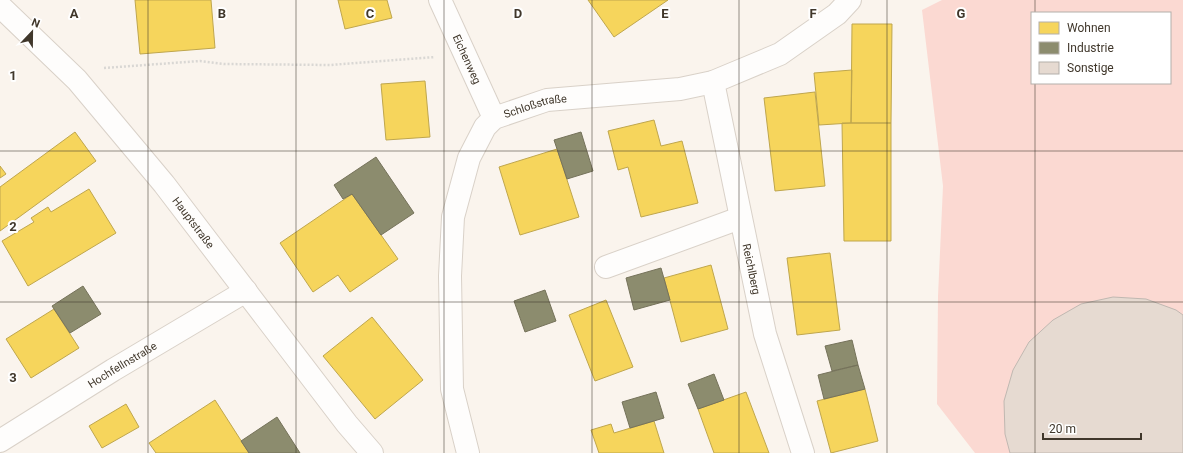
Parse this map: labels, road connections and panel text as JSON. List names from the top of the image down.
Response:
{
  "streets": {
    "street": [
      "Eichenweg",
      "Schloßstraße",
      "Hauptstraße",
      "Reichlberg",
      "Hochfellnstraße"
    ]
  },
  "crossings": [
    ["Eichenweg", "Schloßstraße"],
    ["Schloßstraße", "Reichlberg"],
    ["Hauptstraße", "Hochfellnstraße"]
  ],
  "legend": ["Wohnen", "Industrie", "Sonstige"],
  "scale_bar": "20 m",
  "north": "top",
  "grid": {
    "columns": [
      "A",
      "B",
      "C",
      "D",
      "E",
      "F",
      "G"
    ],
    "rows": ["1", "2", "3"]
  }
}
